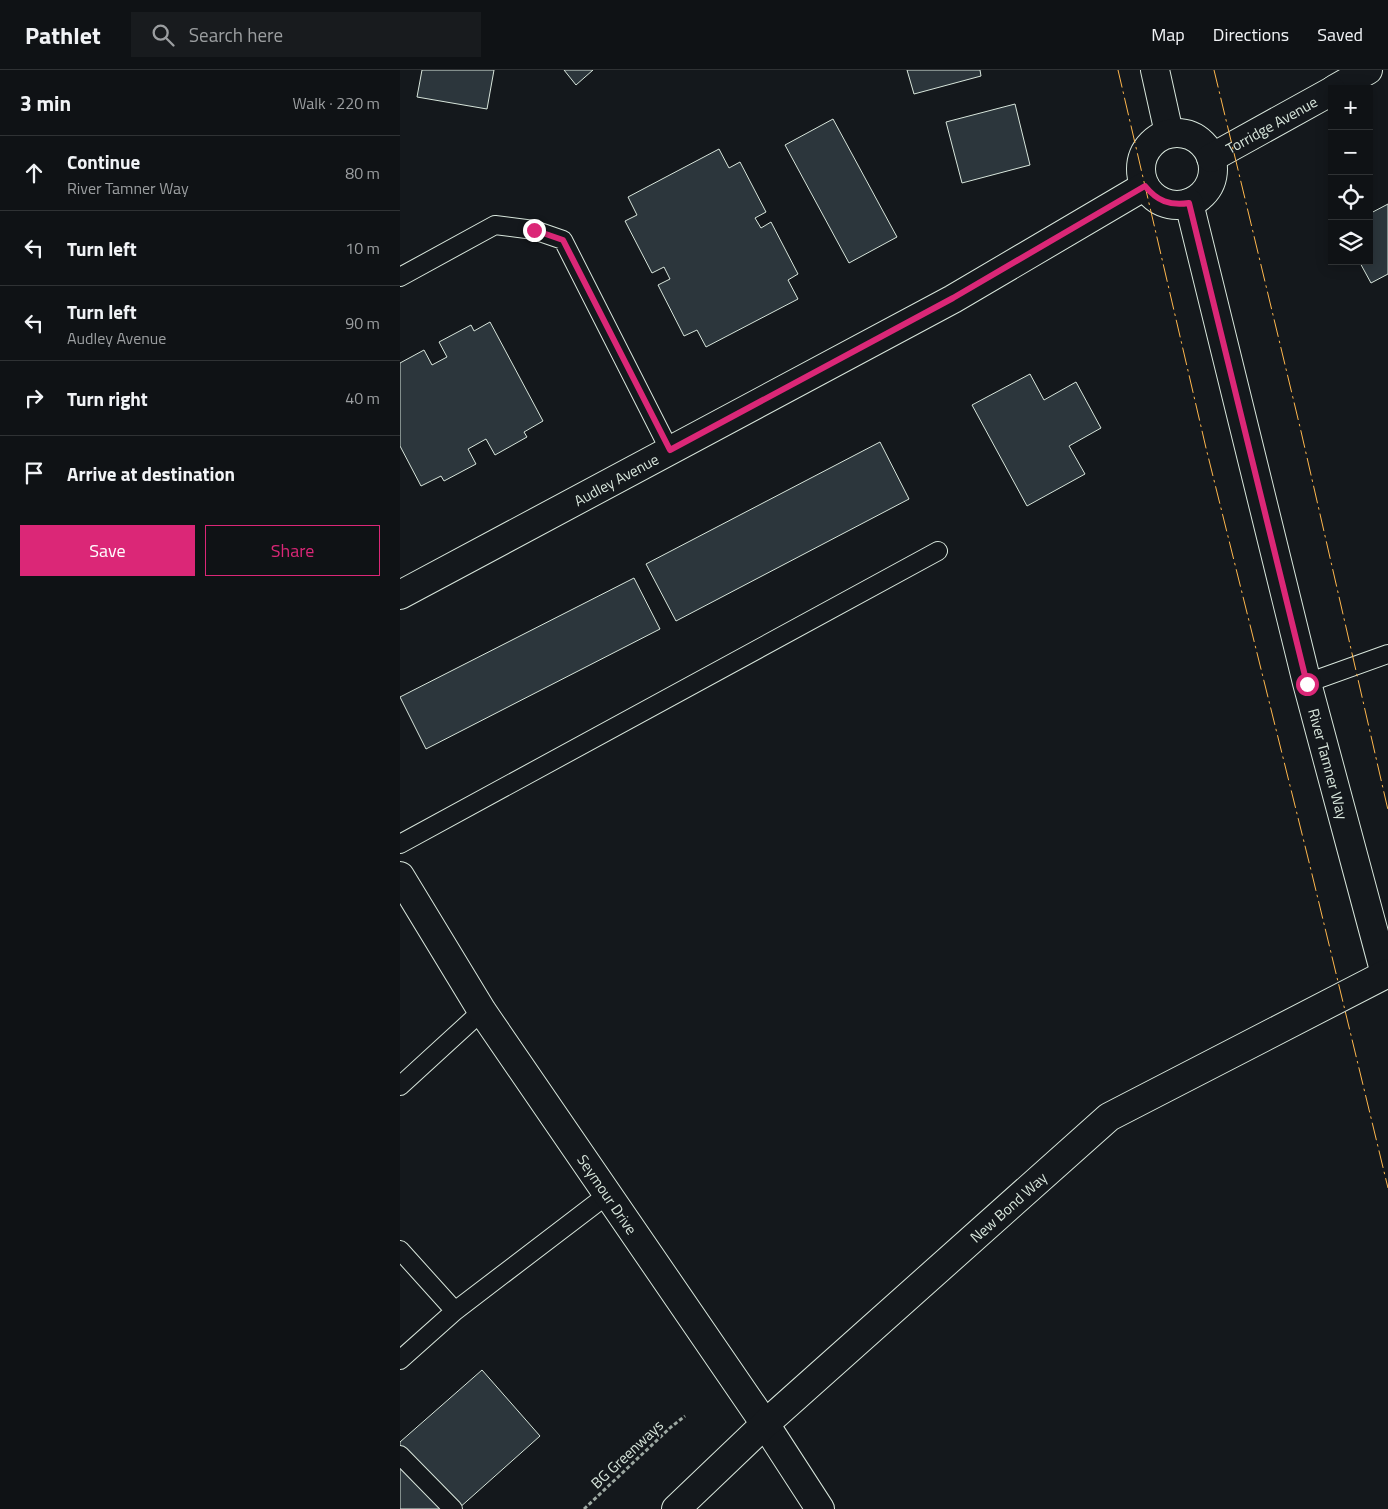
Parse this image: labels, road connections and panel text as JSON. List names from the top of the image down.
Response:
{
  "streets": {
    "street": [
      "Torridge Avenue",
      "Audley Avenue",
      "River Tamner Way",
      "Seymour Drive",
      "New Bond Way"
    ],
    "path": ["BG Greenways"]
  },
  "crossings": [
    ["Torridge Avenue", "Audley Avenue"],
    ["Torridge Avenue", "River Tamner Way"],
    ["Audley Avenue", "River Tamner Way"],
    ["River Tamner Way", "New Bond Way"],
    ["Seymour Drive", "New Bond Way"]
  ],
  "page": {
    "header": "Pathlet",
    "search": "Search here",
    "nav": ["Map", "Directions", "Saved"],
    "heading": ["3 min", "Walk · 220 m"],
    "map_buttons": ["+", "−"],
    "list": [
      ["Continue", "River Tamner Way", "80 m"],
      ["Turn left", "10 m"],
      ["Turn left", "Audley Avenue", "90 m"],
      ["Turn right", "40 m"],
      "Arrive at destination"
    ],
    "buttons": ["Save", "Share"]
  }
}
